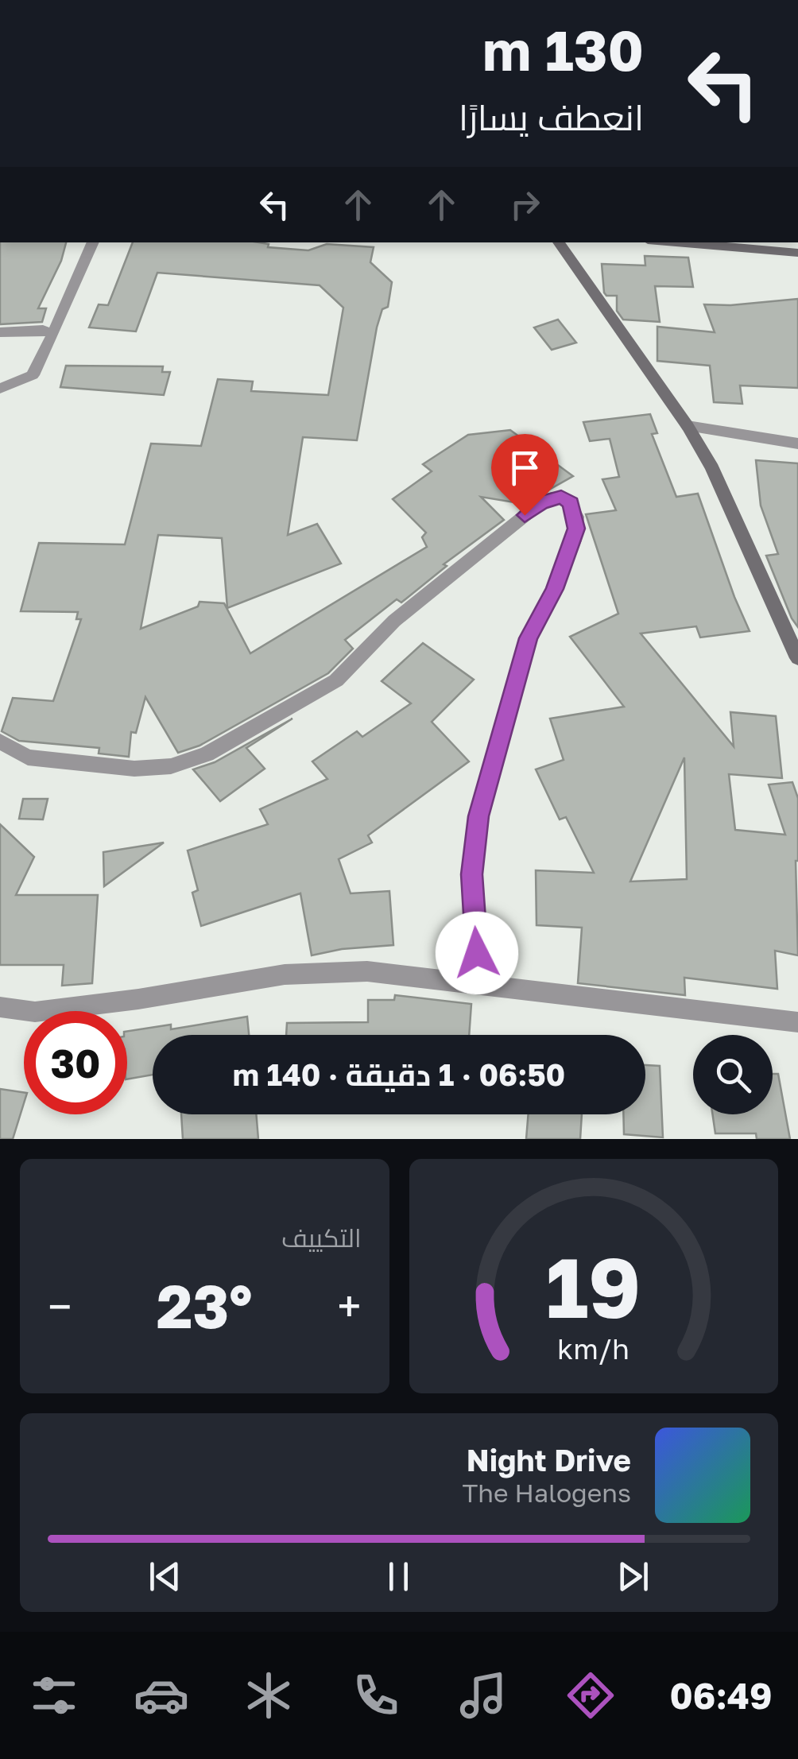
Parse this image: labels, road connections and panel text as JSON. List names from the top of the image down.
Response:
{
  "page": {
    "turn": ["130 m", "انعطف يسارًا"],
    "limit": "30",
    "trip": "06:50 · 1 دقيقة · 140 m",
    "tile": "التكييف",
    "heat": ["−", "23°", "+"],
    "song": ["Night Drive", "The Halogens"],
    "tabs": "06:49",
    "gauge": ["19", "km/h"]
  }
}
